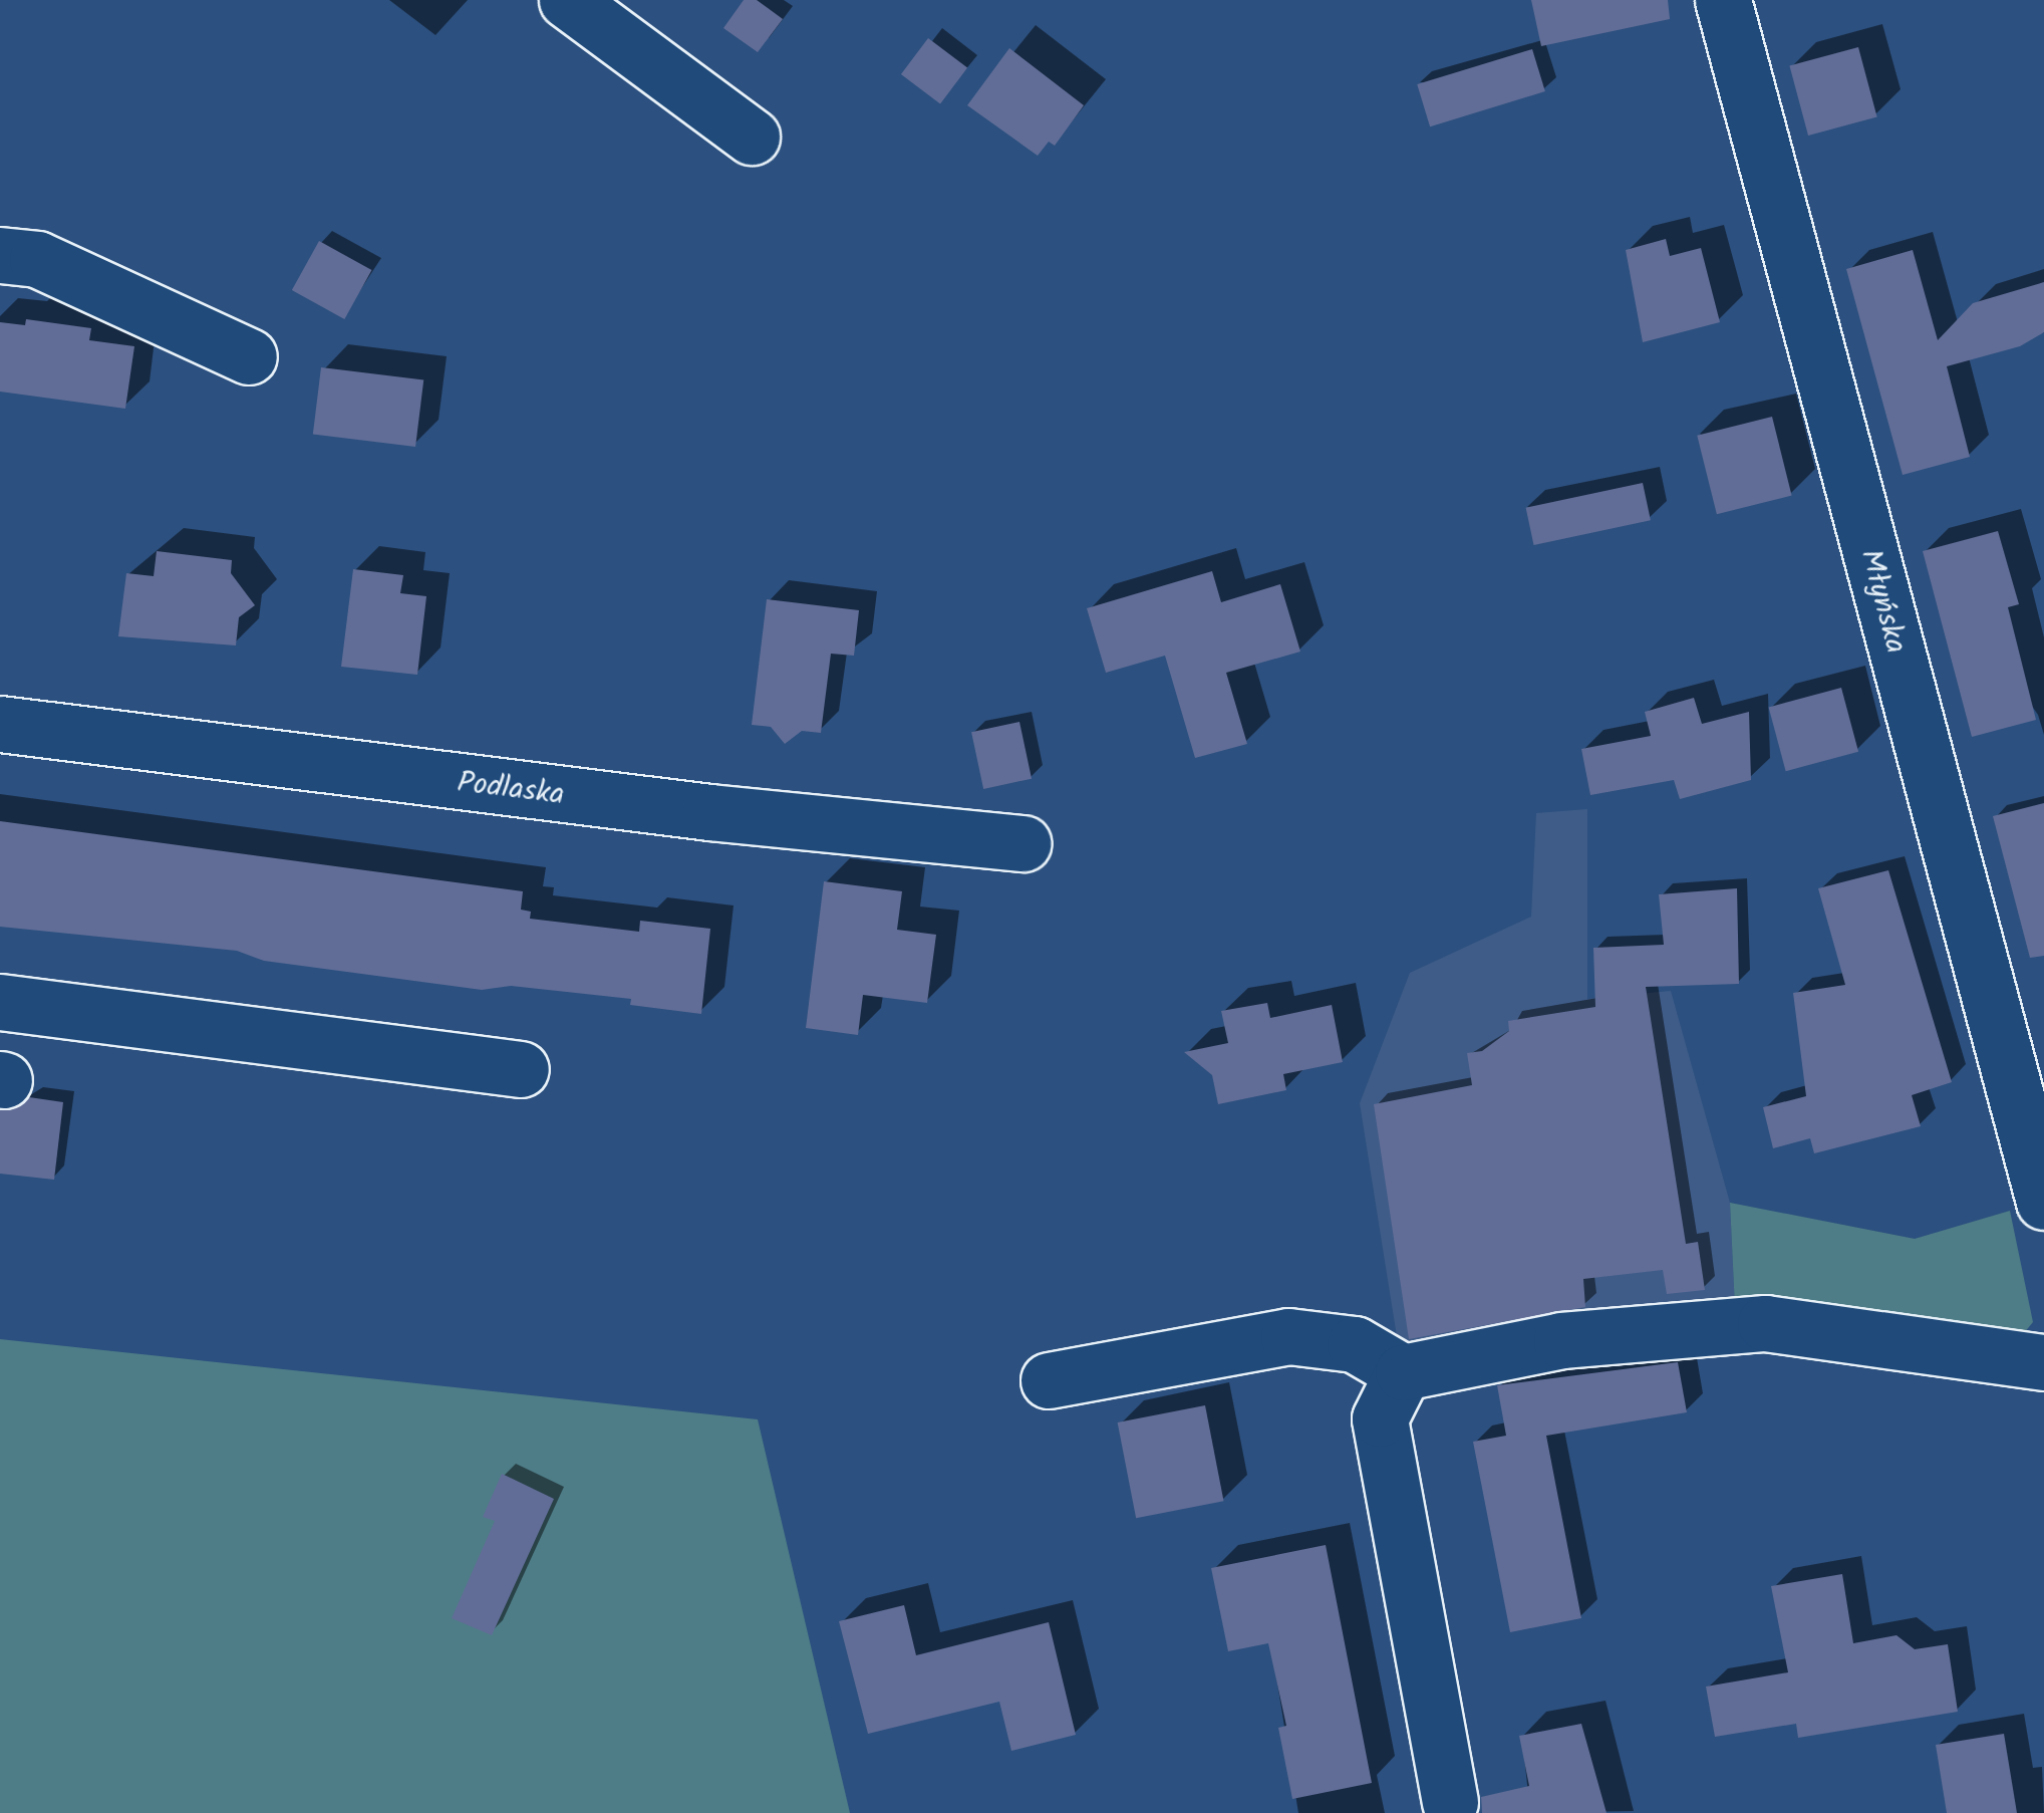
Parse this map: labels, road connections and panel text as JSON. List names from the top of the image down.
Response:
{
  "streets": {
    "street": ["Młyńska", "Podlaska"]
  }
}
